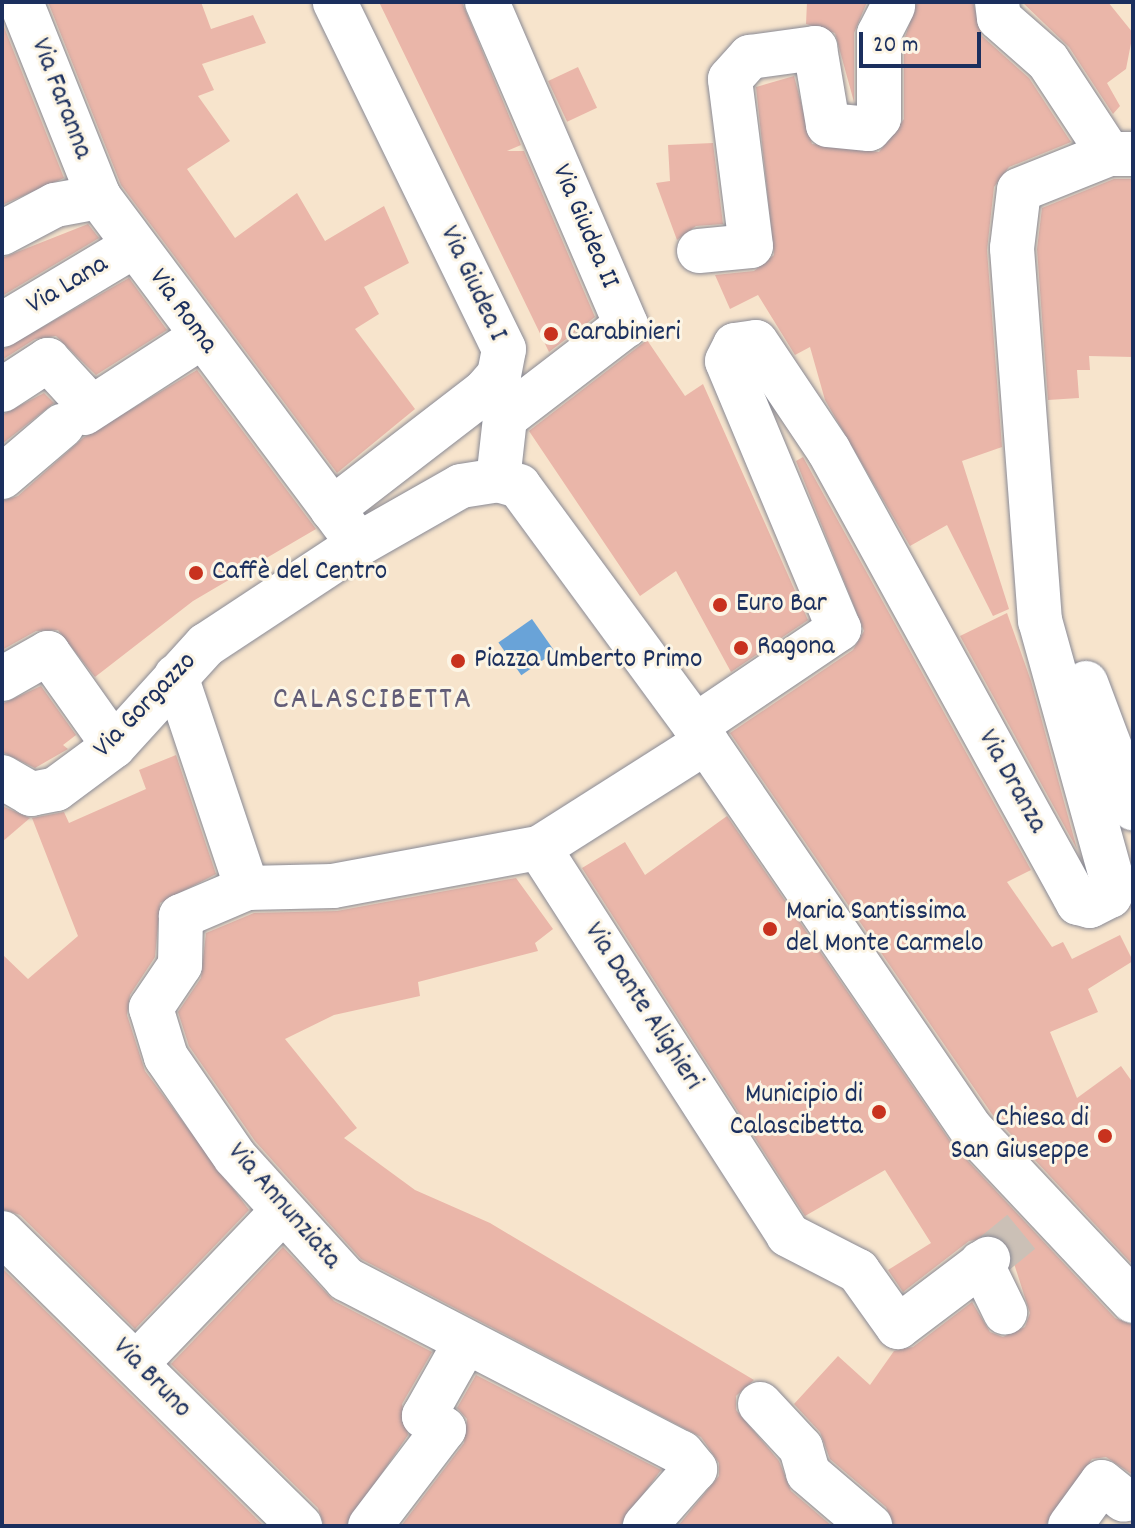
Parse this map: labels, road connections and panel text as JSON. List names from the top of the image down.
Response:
{
  "streets": {
    "street": [
      "Via Faranna",
      "Via Giudea II",
      "Via Giudea I",
      "Via Lana",
      "Via Roma",
      "Via Gorgazzo",
      "Via Dranza",
      "Via Dante Alighieri",
      "Via Annunziata",
      "Via Bruno"
    ]
  },
  "crossings": [
    ["Via Faranna", "Via Roma"],
    ["Via Giudea II", "Via Gorgazzo"],
    ["Via Giudea I", "Via Roma"],
    ["Via Lana", "Via Roma"],
    ["Via Roma", "Via Gorgazzo"]
  ],
  "districts": ["CALASCIBETTA"],
  "places": [
    "Carabinieri",
    "Caffè del Centro",
    "Euro Bar",
    "Ragona",
    "Piazza Umberto Primo",
    "Maria Santissima del Monte Carmelo",
    "Municipio di Calascibetta",
    "Chiesa di San Giuseppe"
  ],
  "scale_bar": "20 m"
}
